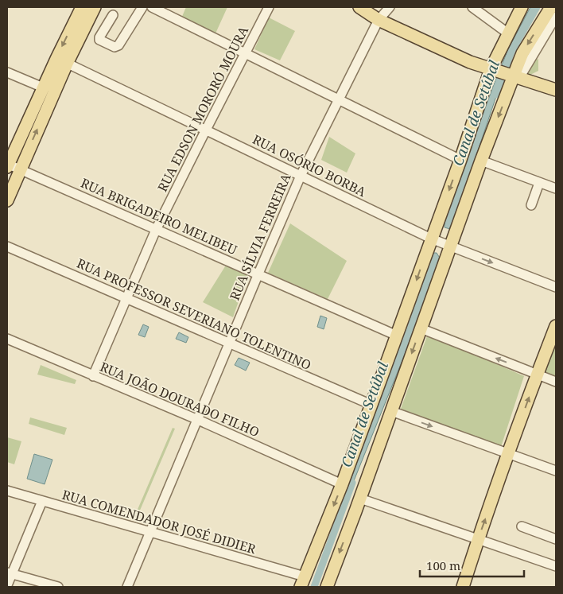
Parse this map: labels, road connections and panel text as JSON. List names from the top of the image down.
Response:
{
  "streets": {
    "street": [
      "RUA EDSON MORORÓ MOURA",
      "RUA OSÓRIO BORBA",
      "RUA BRIGADEIRO MELIBEU",
      "RUA SÍLVIA FERREIRA",
      "RUA PROFESSOR SEVERIANO TOLENTINO",
      "RUA JOÃO DOURADO FILHO",
      "RUA COMENDADOR JOSÉ DIDIER"
    ]
  },
  "crossings": [
    ["RUA EDSON MORORÓ MOURA", "RUA OSÓRIO BORBA"],
    ["RUA EDSON MORORÓ MOURA", "RUA BRIGADEIRO MELIBEU"],
    ["RUA EDSON MORORÓ MOURA", "RUA PROFESSOR SEVERIANO TOLENTINO"],
    ["RUA EDSON MORORÓ MOURA", "RUA JOÃO DOURADO FILHO"],
    ["RUA OSÓRIO BORBA", "RUA SÍLVIA FERREIRA"],
    ["RUA BRIGADEIRO MELIBEU", "RUA SÍLVIA FERREIRA"],
    ["RUA SÍLVIA FERREIRA", "RUA PROFESSOR SEVERIANO TOLENTINO"],
    ["RUA SÍLVIA FERREIRA", "RUA JOÃO DOURADO FILHO"],
    ["RUA SÍLVIA FERREIRA", "RUA COMENDADOR JOSÉ DIDIER"]
  ],
  "water": ["Canal de Setúbal"],
  "scale_bar": "100 m"
}
